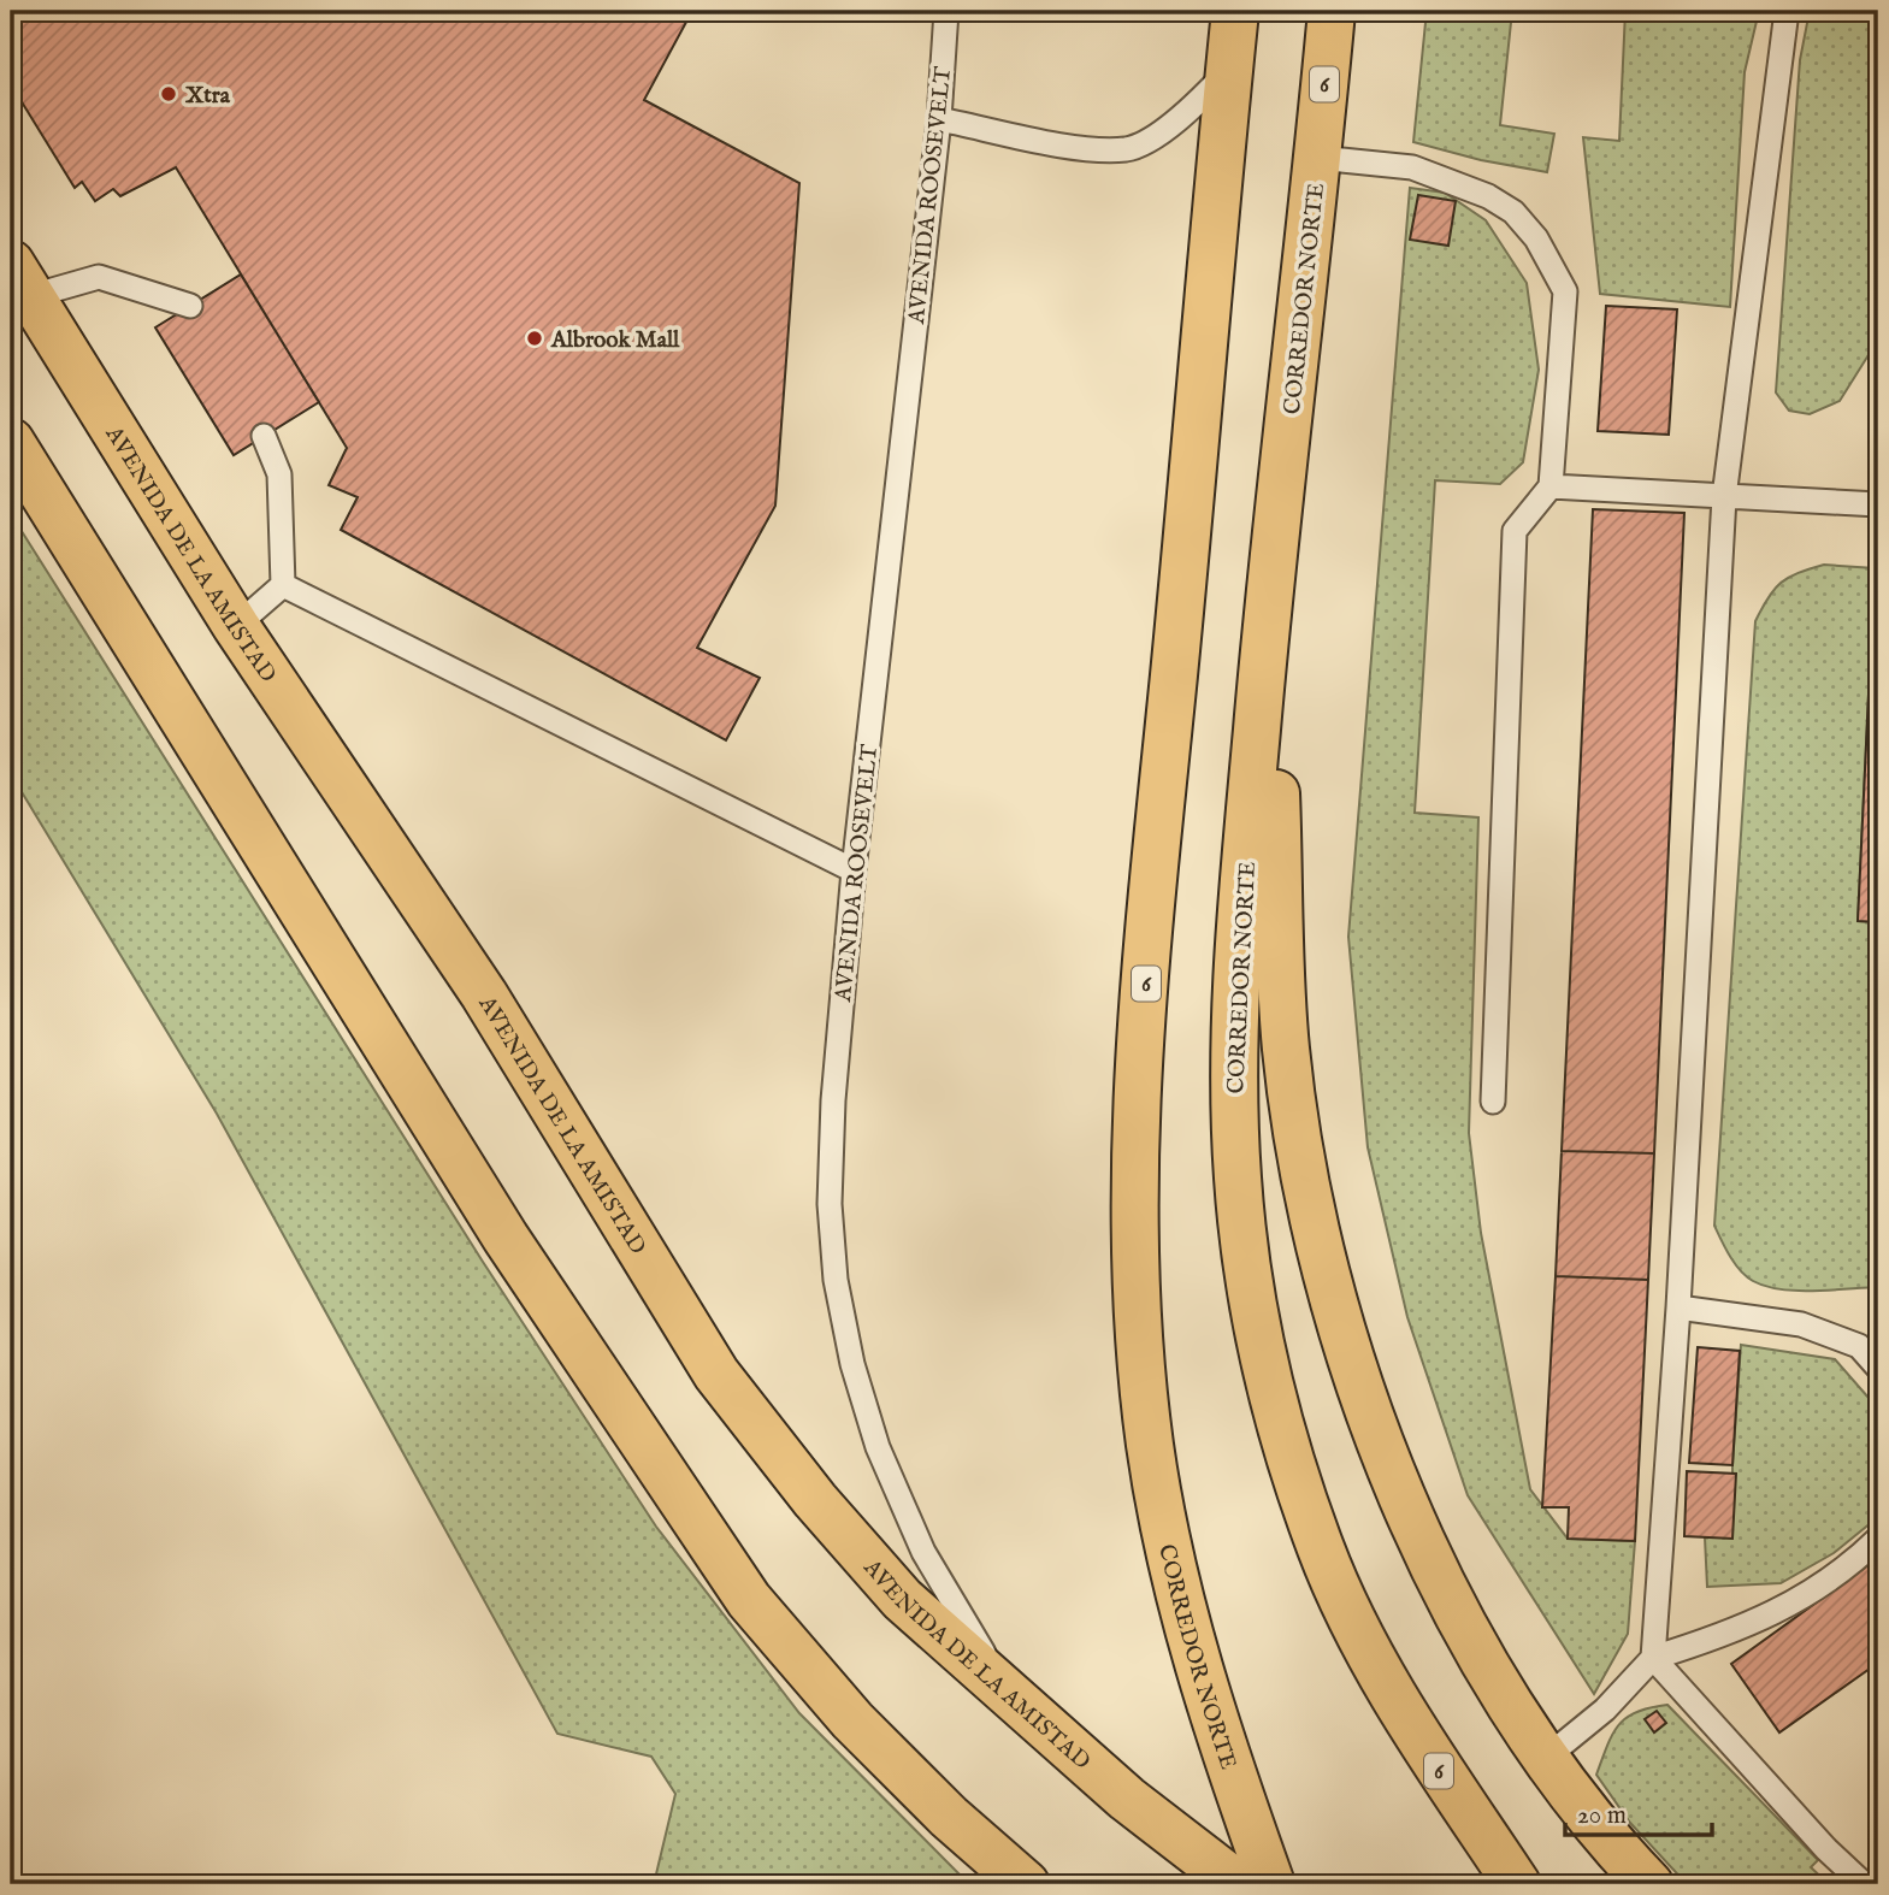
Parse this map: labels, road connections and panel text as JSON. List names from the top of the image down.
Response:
{
  "streets": {
    "main road": ["6", "CORREDOR NORTE", "AVENIDA DE LA AMISTAD"],
    "lane": ["AVENIDA ROOSEVELT"]
  },
  "crossings": [
    ["AVENIDA ROOSEVELT", "AVENIDA DE LA AMISTAD"]
  ],
  "places": ["Xtra", "Albrook Mall"],
  "scale_bar": "20 m"
}
